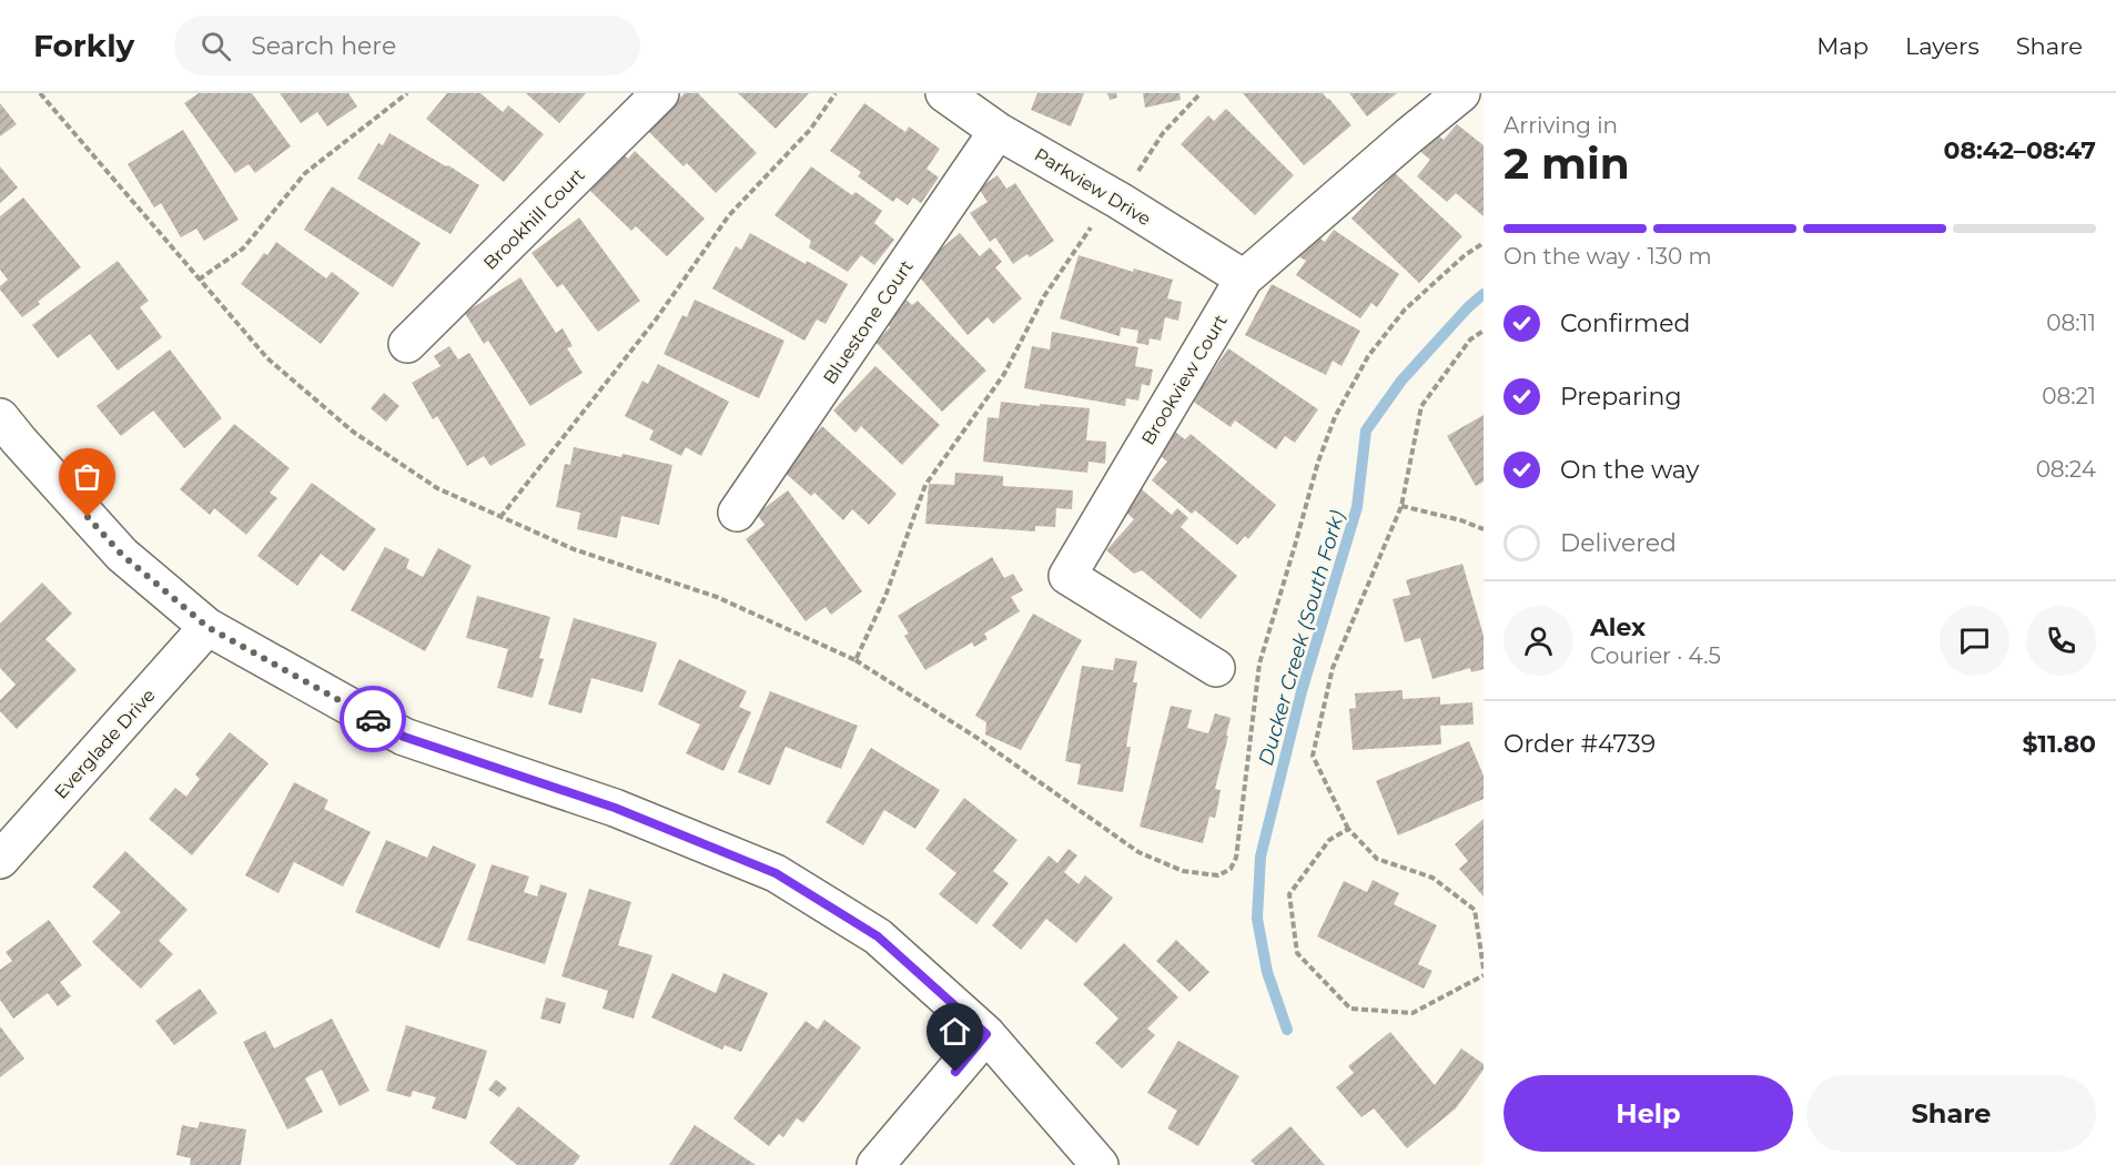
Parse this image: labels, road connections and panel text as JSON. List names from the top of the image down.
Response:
{
  "streets": {
    "street": [
      "Parkview Drive",
      "Brookhill Court",
      "Bluestone Court",
      "Brookview Court",
      "Everglade Drive"
    ]
  },
  "crossings": [
    ["Parkview Drive", "Bluestone Court"],
    ["Parkview Drive", "Brookview Court"]
  ],
  "water": ["Ducker Creek (South Fork)"],
  "page": {
    "header": "Forkly",
    "search": "Search here",
    "nav": ["Map", "Layers", "Share"],
    "heading": ["2 min", "Arriving in", "08:42–08:47"],
    "panel": [
      "Alex",
      "Courier · 4.5",
      "Order #4739",
      "$11.80"
    ],
    "bar": "On the way · 130 m",
    "list": [
      ["Confirmed", "08:11"],
      ["Preparing", "08:21"],
      ["On the way", "08:24"],
      "Delivered"
    ],
    "buttons": ["Help", "Share"]
  }
}
